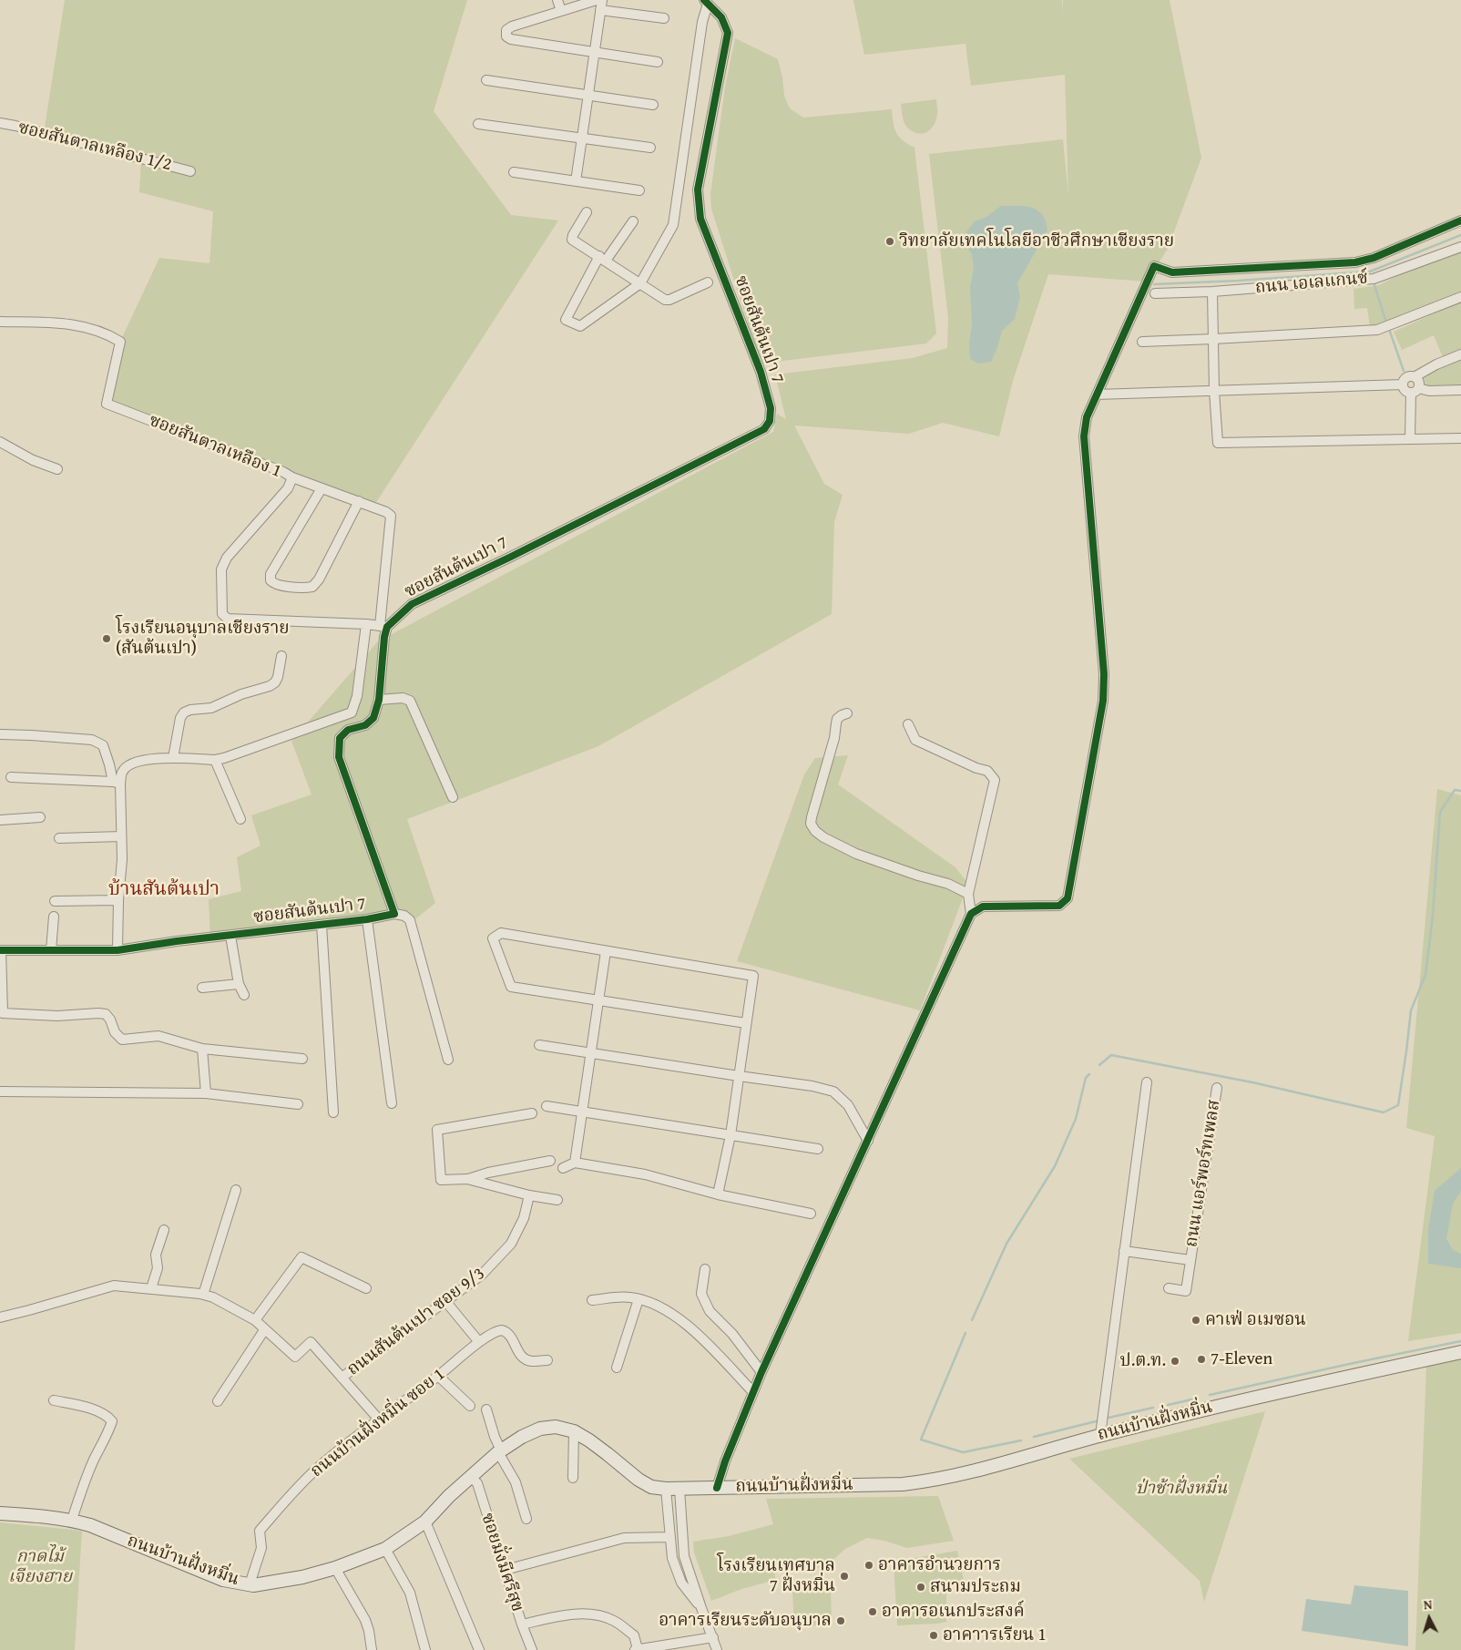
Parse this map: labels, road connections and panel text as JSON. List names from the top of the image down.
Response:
{
  "streets": {
    "street": [
      "ซอยสันตาลเหลือง 1/2",
      "ถนน เอเลแกนซ์",
      "ซอยสันต้นเปา 7",
      "ซอยสันตาลเหลือง 1",
      "ถนน แอร์พอร์ทเพลส",
      "ถนนสันต้นเปา ซอย 9/3",
      "ถนนบ้านฝั่งหมิ่น",
      "ถนนบ้านฝั่งหมิ่น ซอย 1",
      "ซอยมั่งมีศรีสุข"
    ]
  },
  "crossings": [
    ["ซอยสันต้นเปา 7", "ซอยสันตาลเหลือง 1"],
    ["ถนนบ้านฝั่งหมิ่น", "ถนนบ้านฝั่งหมิ่น ซอย 1"],
    ["ถนนบ้านฝั่งหมิ่น", "ซอยมั่งมีศรีสุข"]
  ],
  "districts": ["บ้านสันต้นเปา"],
  "parks": ["ป่าช้าฝั่งหมิ่น", "กาดไม้ เจียงฮาย"],
  "places": [
    "วิทยาลัยเทคโนโลยีอาชีวศึกษาเชียงราย",
    "โรงเรียนอนุบาลเชียงราย (สันต้นเปา)",
    "คาเฟ่ อเมซอน",
    "7-Eleven",
    "ป.ต.ท.",
    "อาคารอำนวยการ",
    "โรงเรียนเทศบาล 7 ฝั่งหมิ่น",
    "สนามประถม",
    "อาคารอเนกประสงค์",
    "อาคารเรียนระดับอนุบาล",
    "อาคาารเรียน 1"
  ],
  "north": "top"
}
